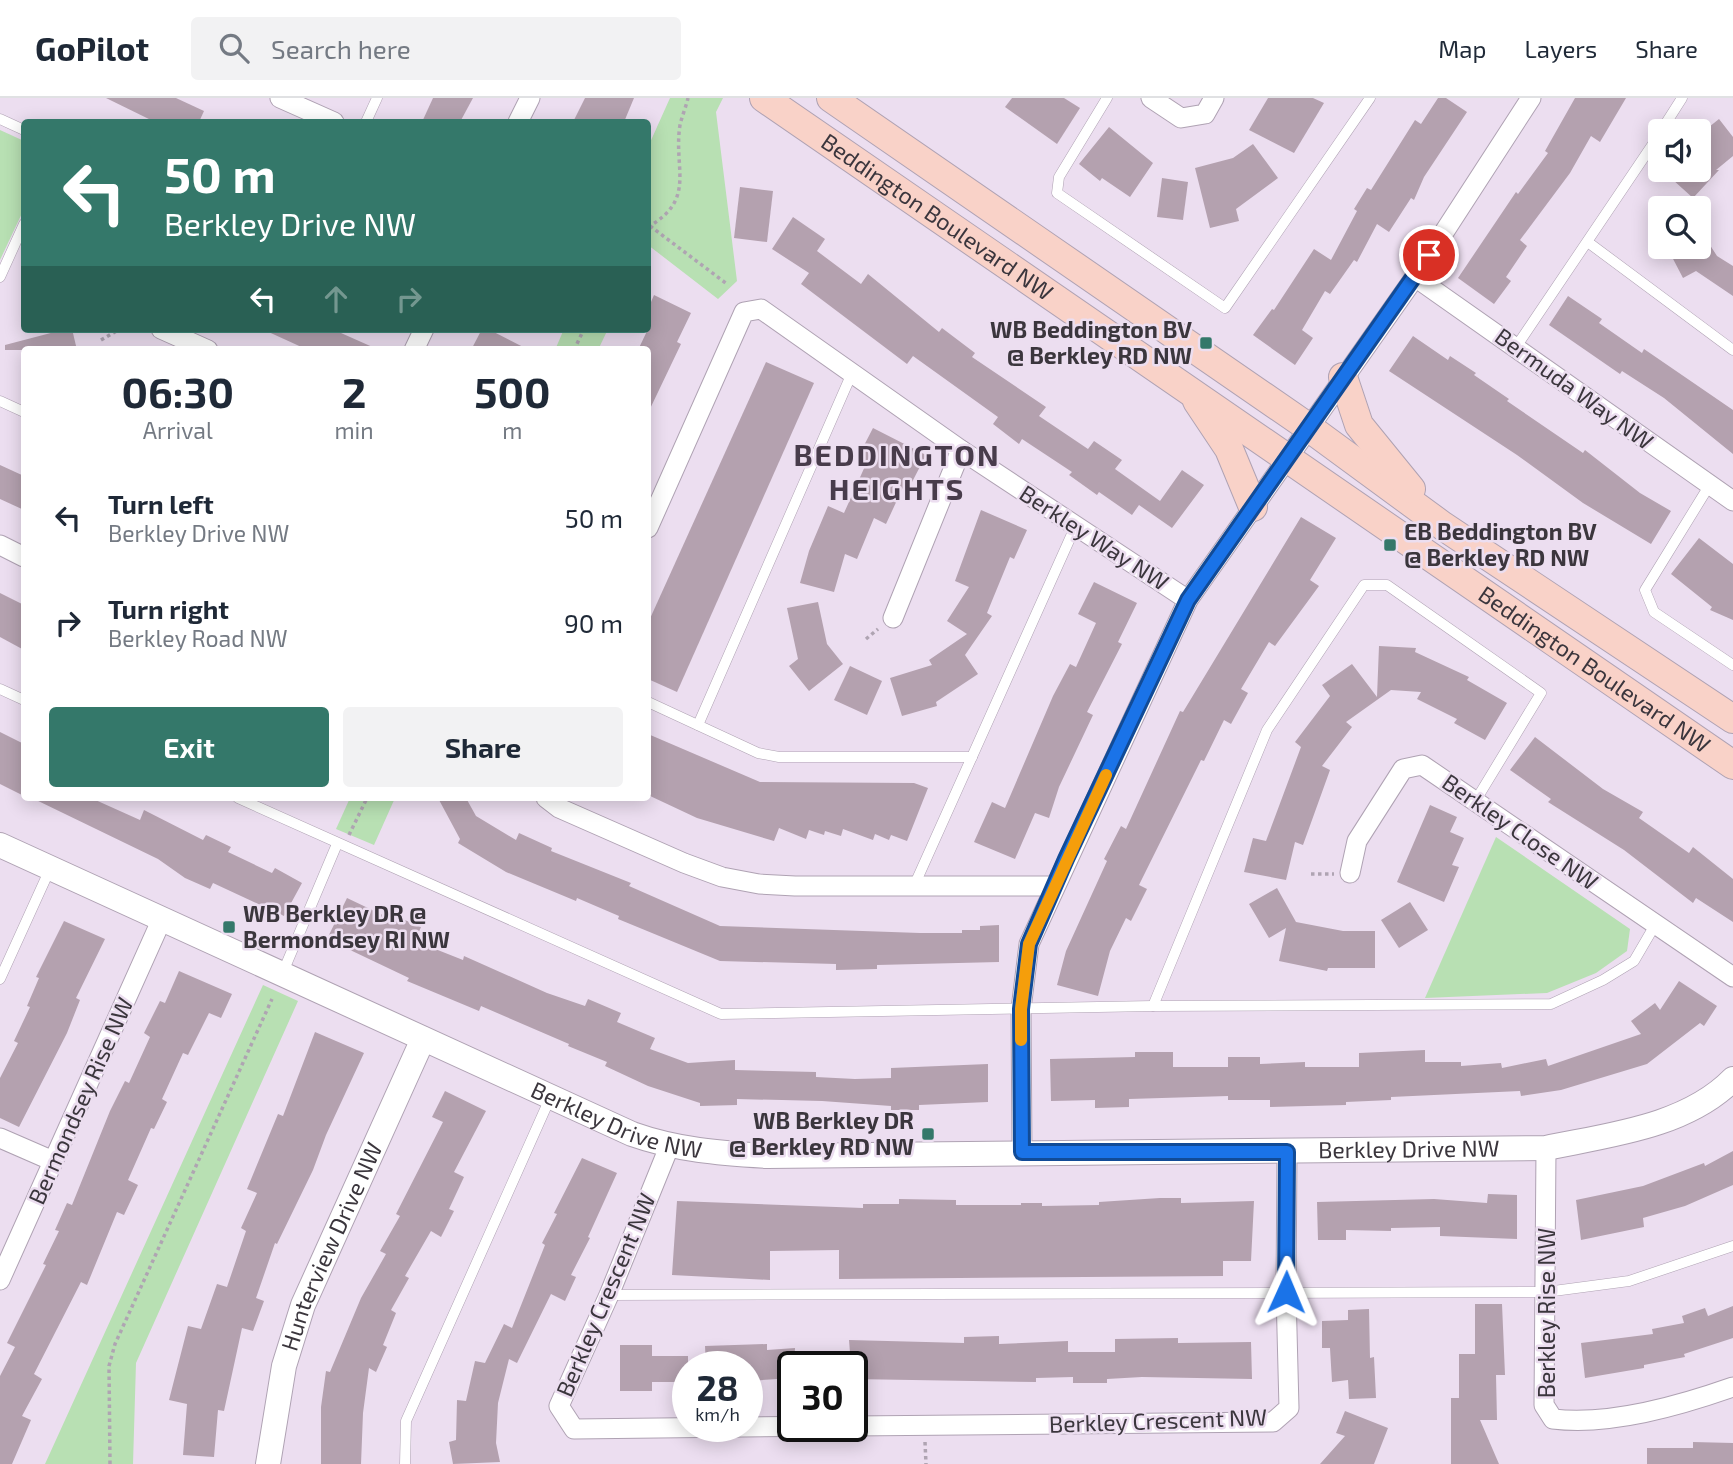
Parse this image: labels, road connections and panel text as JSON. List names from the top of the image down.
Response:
{
  "streets": {
    "main road": ["Beddington Boulevard NW"],
    "street": [
      "Bermuda Way NW",
      "Berkley Way NW",
      "Berkley Close NW",
      "Bermondsey Rise NW",
      "Berkley Drive NW",
      "Hunterview Drive NW",
      "Berkley Crescent NW",
      "Berkley Rise NW"
    ]
  },
  "crossings": [
    ["Bermondsey Rise NW", "Berkley Drive NW"],
    ["Berkley Drive NW", "Hunterview Drive NW"],
    ["Berkley Drive NW", "Berkley Crescent NW"],
    ["Berkley Drive NW", "Berkley Rise NW"]
  ],
  "districts": ["BEDDINGTON HEIGHTS"],
  "places": {
    "transit": [
      "WB Beddington BV @ Berkley RD NW",
      "EB Beddington BV @ Berkley RD NW",
      "WB Berkley DR @ Bermondsey RI NW",
      "WB Berkley DR @ Berkley RD NW"
    ]
  },
  "page": {
    "header": "GoPilot",
    "search": "Search here",
    "nav": ["Map", "Layers", "Share"],
    "turn": ["50 m", "Berkley Drive NW"],
    "eta": [
      "06:30",
      "Arrival",
      "2",
      "min",
      "500",
      "m"
    ],
    "list": [
      {
        "name": "Turn left",
        "note": "Berkley Drive NW",
        "value": "50 m"
      },
      {
        "name": "Turn right",
        "note": "Berkley Road NW",
        "value": "90 m"
      }
    ],
    "buttons": ["Exit", "Share"],
    "speed": "28 km/h",
    "limit": "30"
  }
}
